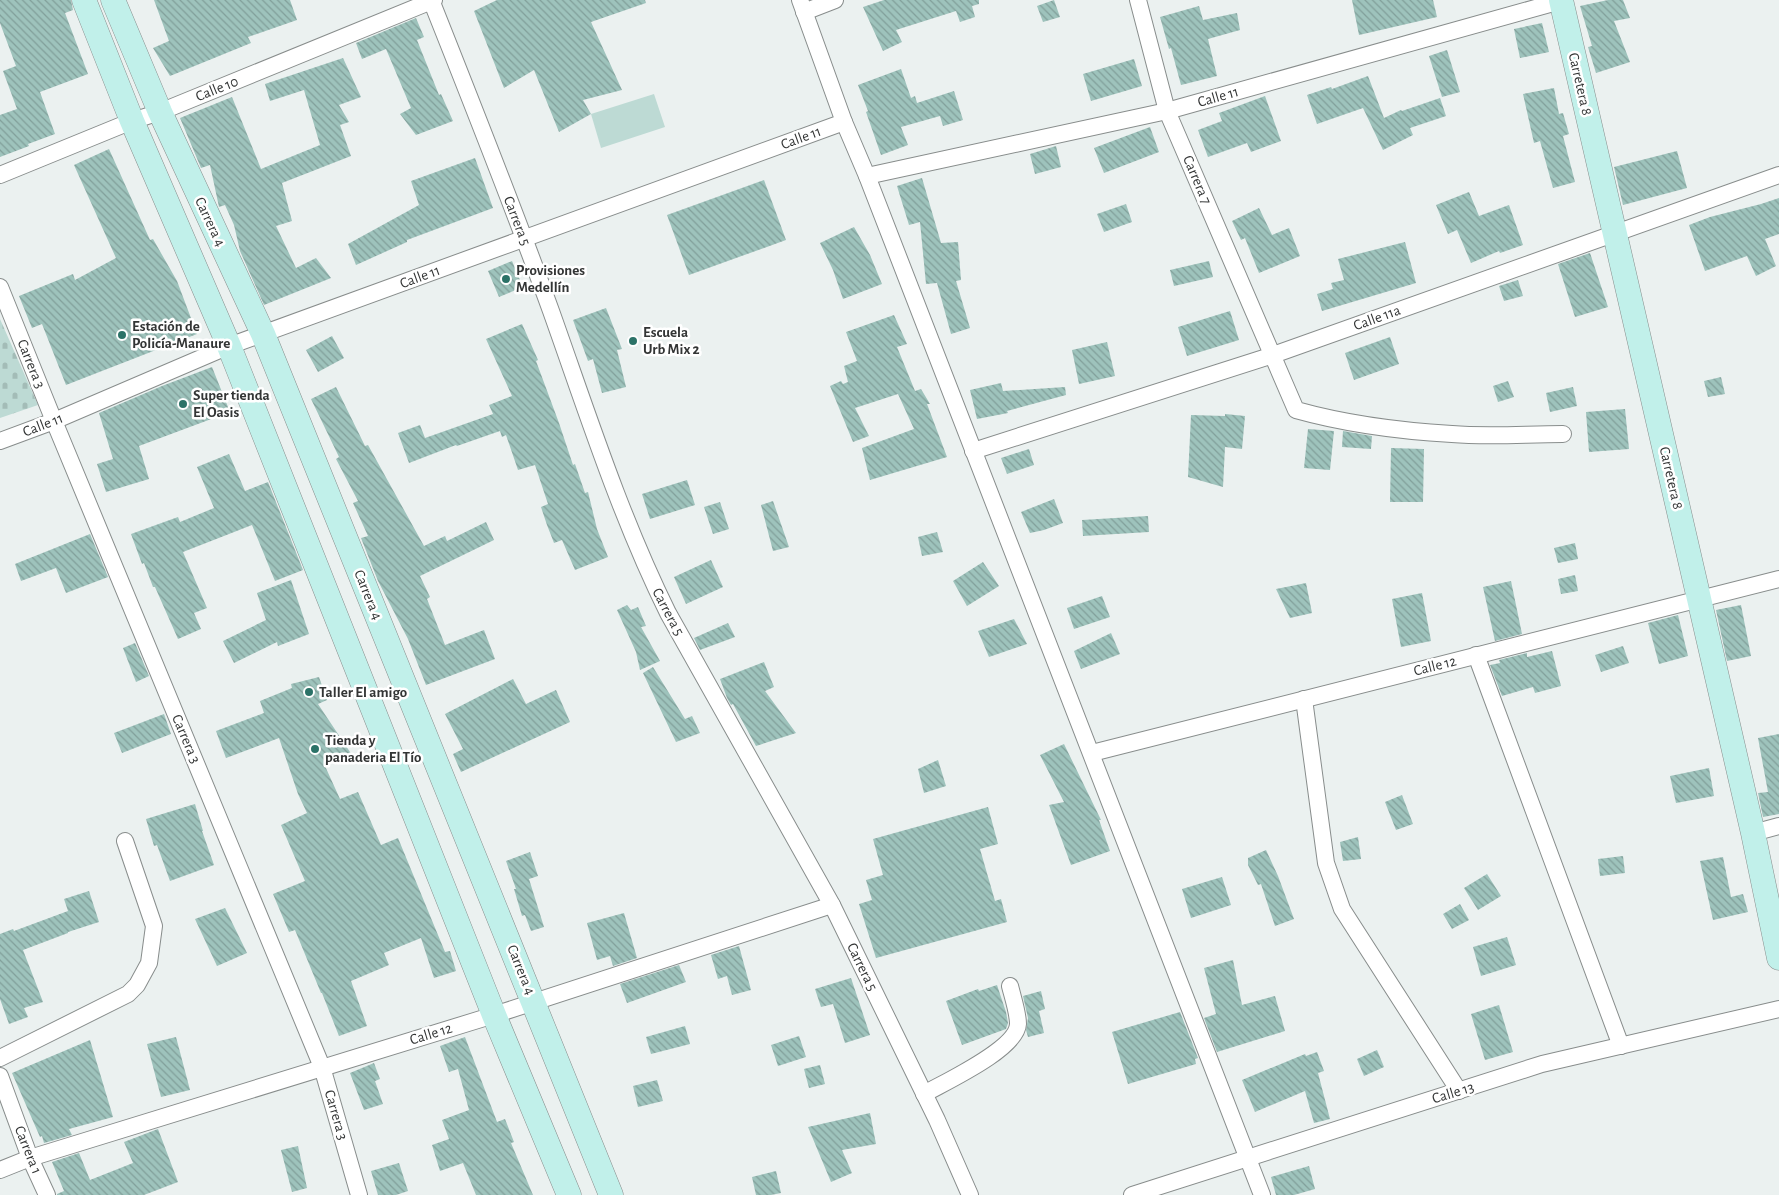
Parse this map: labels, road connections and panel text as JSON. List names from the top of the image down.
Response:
{
  "streets": {
    "street": [
      "Carretera 8",
      "Calle 10",
      "Calle 11",
      "Carrera 7",
      "Carrera 5",
      "Carrera 4",
      "Calle 11a",
      "Carrera 3",
      "Calle 12",
      "Calle 13",
      "Carrera 1"
    ]
  },
  "crossings": [
    ["Carretera 8", "Calle 11"],
    ["Carretera 8", "Calle 11a"],
    ["Carretera 8", "Calle 12"],
    ["Calle 10", "Carrera 5"],
    ["Calle 10", "Carrera 4"],
    ["Calle 11", "Carrera 7"],
    ["Calle 11", "Carrera 5"],
    ["Calle 11", "Carrera 4"],
    ["Calle 11", "Carrera 3"],
    ["Carrera 7", "Calle 11a"],
    ["Carrera 5", "Calle 12"],
    ["Carrera 4", "Calle 12"],
    ["Carrera 3", "Calle 12"],
    ["Calle 12", "Carrera 1"]
  ],
  "places": [
    "Provisiones Medellín",
    "Estación de Policía-Manaure",
    "Escuela Urb Mix 2",
    "Super tienda El Oasis",
    "Taller El amigo",
    "Tienda y panaderia El Tío"
  ]
}
